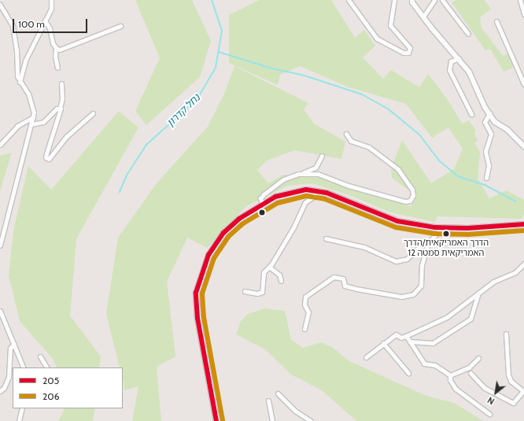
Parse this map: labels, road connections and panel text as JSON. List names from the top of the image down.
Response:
{
  "water": ["נחל קדרון"],
  "places": ["הדרך האמריקאית/הדרך האמריקאית סמטה 12"],
  "lines": ["transit line 205", "transit line 206"],
  "legend": ["205", "206"],
  "scale_bar": "100 m",
  "north": "bottom left"
}
